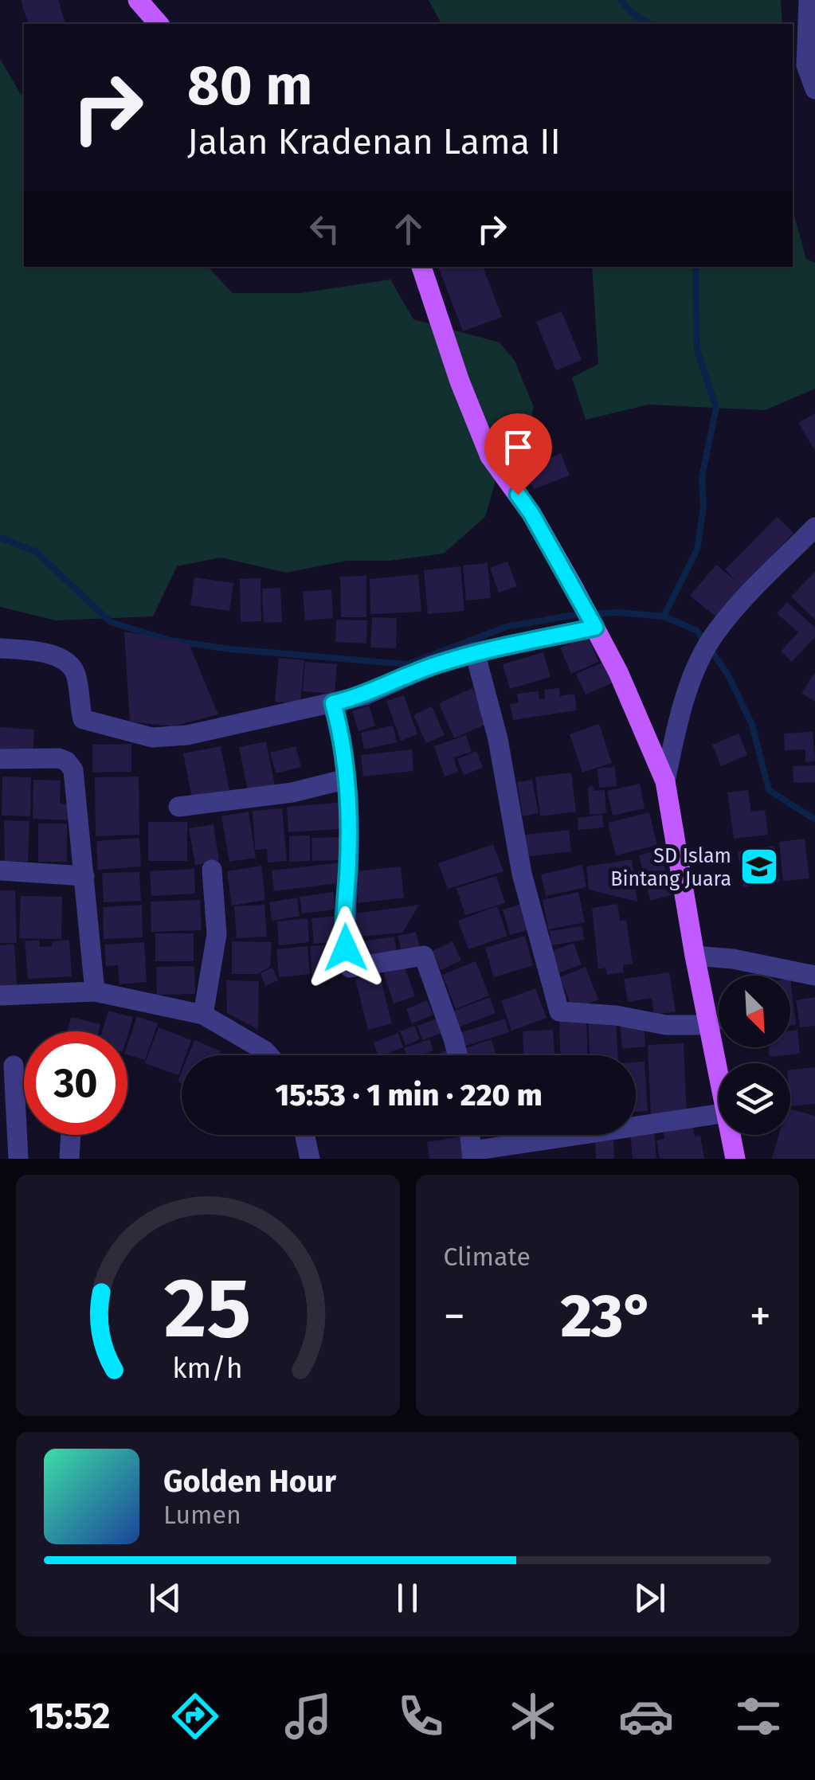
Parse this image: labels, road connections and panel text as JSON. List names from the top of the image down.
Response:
{
  "places": {
    "school or university": ["SD Islam Bintang Juara"]
  },
  "north": "bottom right",
  "page": {
    "turn": ["80 m", "Jalan Kradenan Lama II"],
    "limit": "30",
    "trip": "15:53 · 1 min · 220 m",
    "tile": "Climate",
    "heat": ["−", "23°", "+"],
    "song": ["Golden Hour", "Lumen"],
    "tabs": "15:52",
    "gauge": ["25", "km/h"]
  }
}
